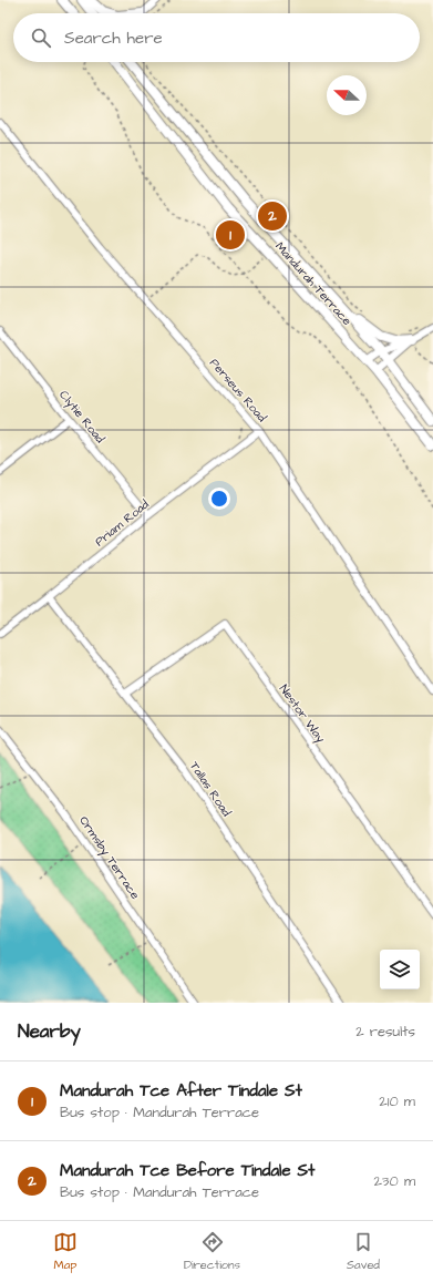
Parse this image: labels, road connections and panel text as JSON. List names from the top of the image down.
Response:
{
  "streets": {
    "main road": ["Mandurah Terrace"],
    "street": [
      "Perseus Road",
      "Clytie Road",
      "Priam Road",
      "Nestor Way",
      "Tallas Road",
      "Ormsby Terrace"
    ]
  },
  "crossings": [
    ["Perseus Road", "Priam Road"],
    ["Clytie Road", "Priam Road"],
    ["Priam Road", "Tallas Road"],
    ["Nestor Way", "Tallas Road"]
  ],
  "north": "left",
  "page": {
    "search": "Search here",
    "pins": ["2", "1"],
    "heading": ["Nearby", "2 results"],
    "list": [
      {
        "mark": "1",
        "name": "Mandurah Tce After Tindale St",
        "note": "Bus stop · Mandurah Terrace",
        "value": "210 m"
      },
      {
        "mark": "2",
        "name": "Mandurah Tce Before Tindale St",
        "note": "Bus stop · Mandurah Terrace",
        "value": "230 m"
      }
    ],
    "nav": ["Map", "Directions", "Saved"]
  }
}
